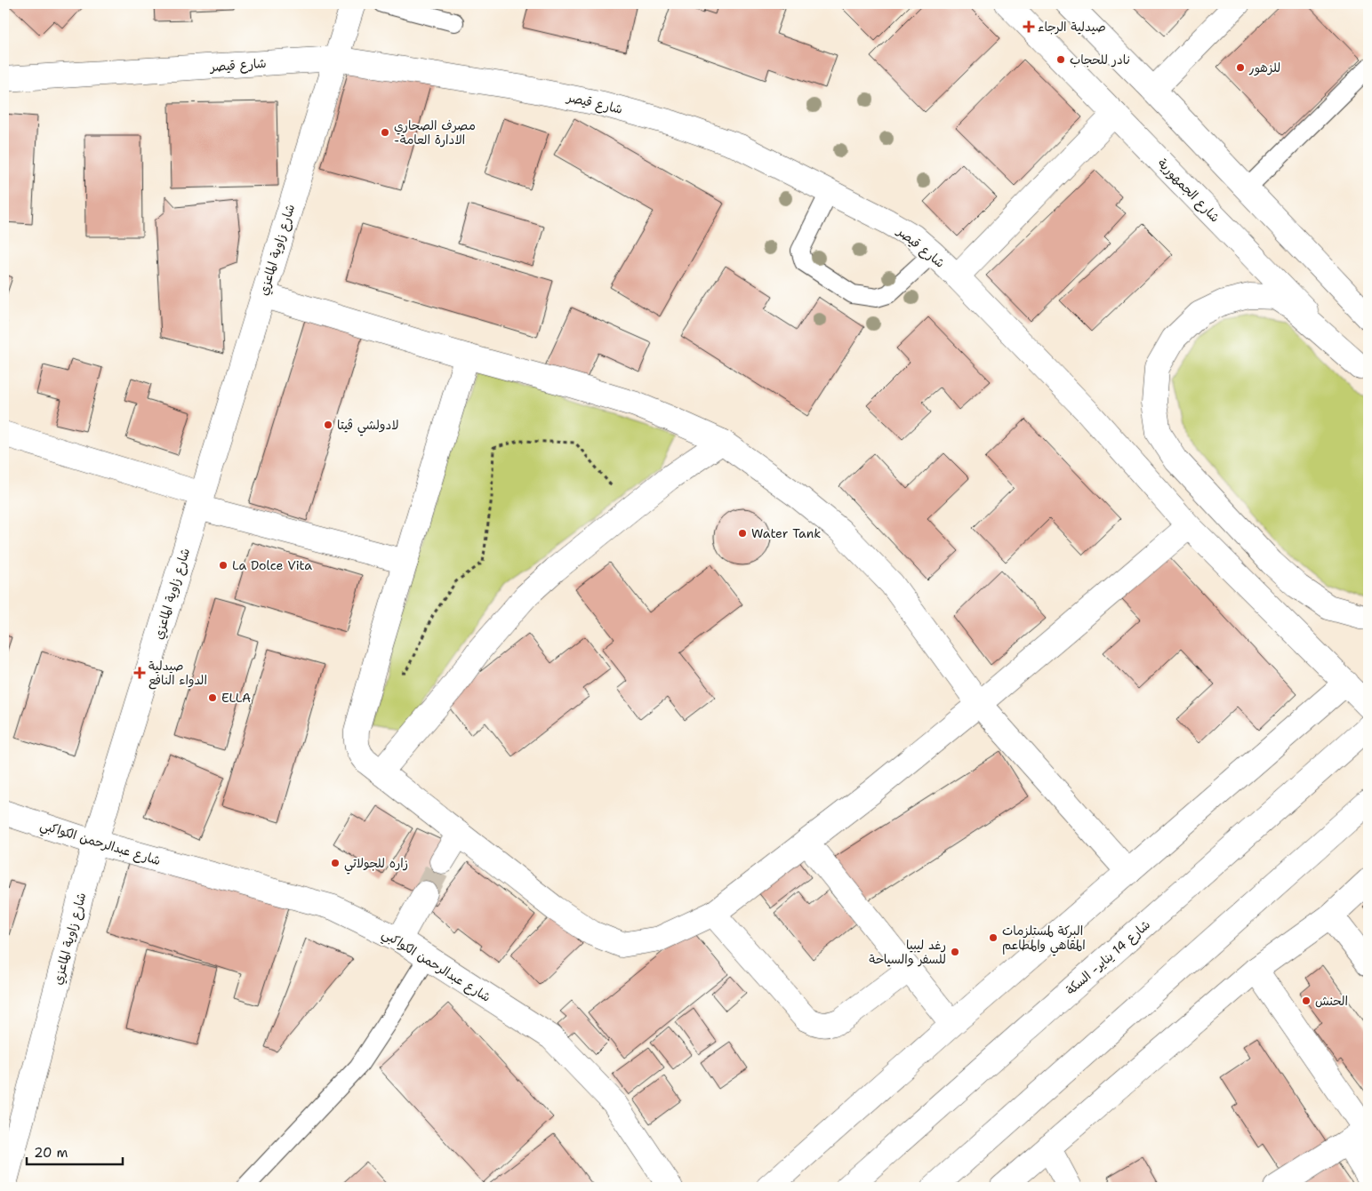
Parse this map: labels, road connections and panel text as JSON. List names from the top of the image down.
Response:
{
  "streets": {
    "main road": [
      "شارع قيصر",
      "شارع الجمهورية",
      "شارع زاوية الماعزي",
      "شارع عبدالرحمن الكواكبي",
      "شارع 14 يناير- السكة"
    ]
  },
  "crossings": [
    ["شارع قيصر", "شارع زاوية الماعزي"],
    ["شارع زاوية الماعزي", "شارع عبدالرحمن الكواكبي"]
  ],
  "places": {
    "health": ["صيدلية الرجاء", "صيدلية الدواء النافع"],
    "other": [
      "نادر للحجاب",
      "للزهور",
      "مصرف الصحاري -الادارة العامة",
      "لادولشي ڤيتا",
      "Water Tank",
      "La Dolce Vita",
      "ELLA",
      "زاره للجولاتي",
      "البركة لمستلزمات المقاهي والمطاعم",
      "رغد ليبيا للسفر والسياحة",
      "الحنش"
    ]
  },
  "scale_bar": "20 m"
}
